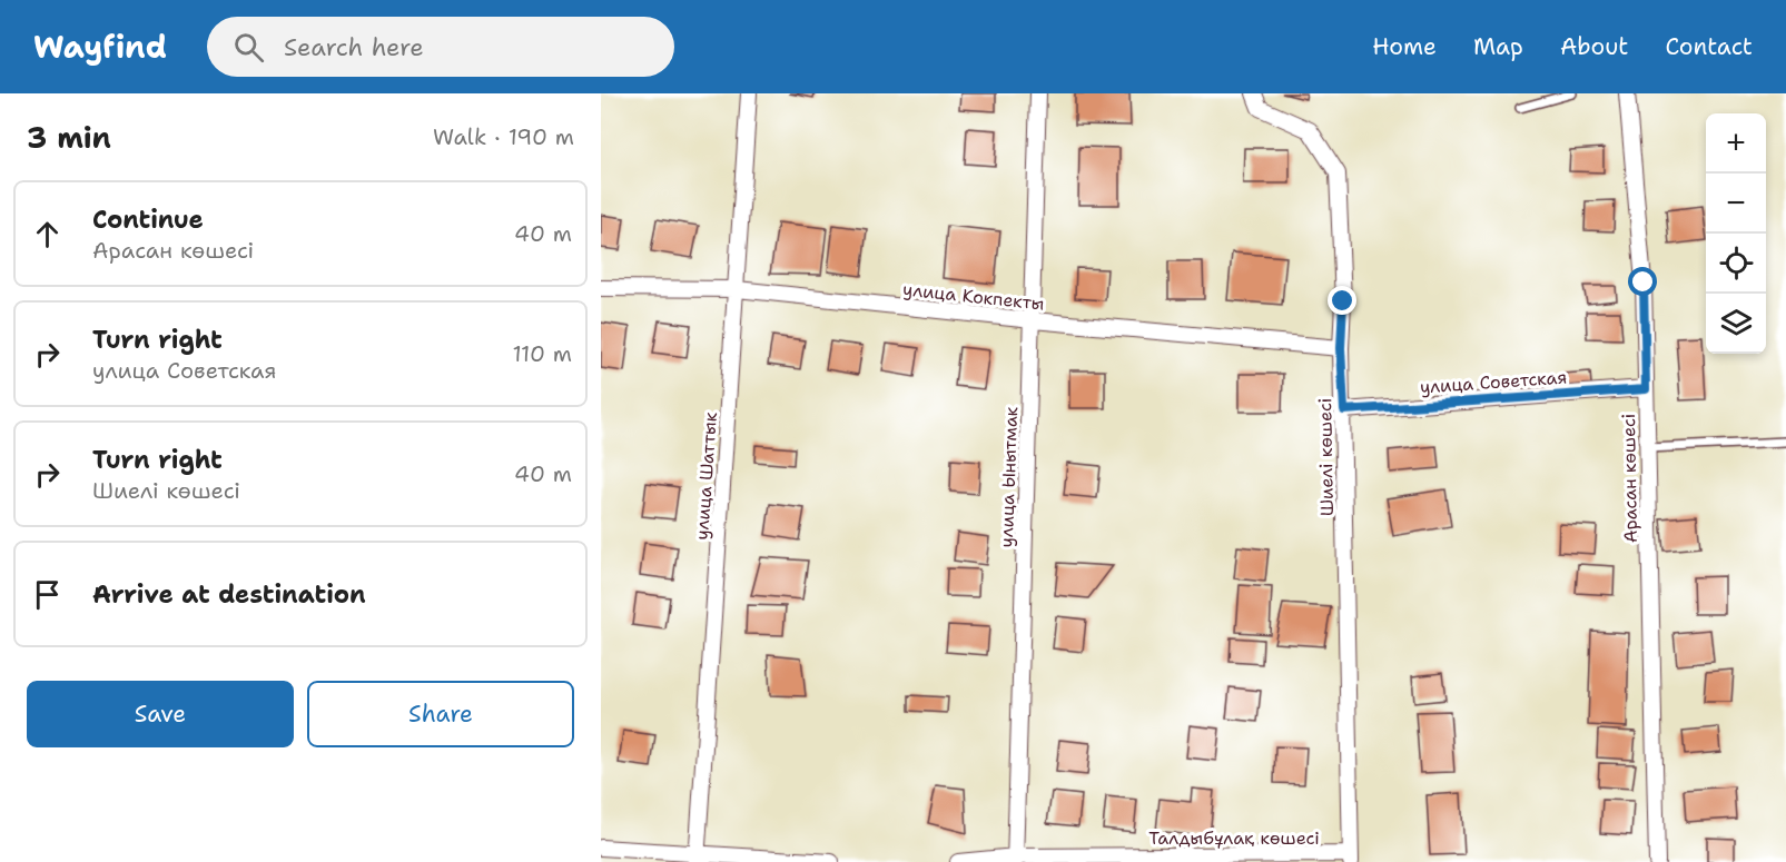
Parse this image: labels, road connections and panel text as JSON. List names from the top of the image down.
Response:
{
  "streets": {
    "street": [
      "улица Кокпекты",
      "улица Советская",
      "Шиелі көшесі",
      "улица Шаттык",
      "улица Ынытмак",
      "Арасан көшесі",
      "Талдыбұлақ көшесі"
    ]
  },
  "crossings": [
    ["улица Кокпекты", "Шиелі көшесі"],
    ["улица Кокпекты", "улица Шаттык"],
    ["улица Кокпекты", "улица Ынытмак"],
    ["улица Советская", "Шиелі көшесі"],
    ["улица Советская", "Арасан көшесі"],
    ["Шиелі көшесі", "Талдыбұлақ көшесі"],
    ["улица Ынытмак", "Талдыбұлақ көшесі"]
  ],
  "page": {
    "header": "Wayfind",
    "search": "Search here",
    "nav": [
      "Home",
      "Map",
      "About",
      "Contact"
    ],
    "heading": ["3 min", "Walk · 190 m"],
    "map_buttons": ["+", "−"],
    "list": [
      ["Continue", "Арасан көшесі", "40 m"],
      ["Turn right", "улица Советская", "110 m"],
      ["Turn right", "Шиелі көшесі", "40 m"],
      "Arrive at destination"
    ],
    "buttons": ["Save", "Share"]
  }
}
